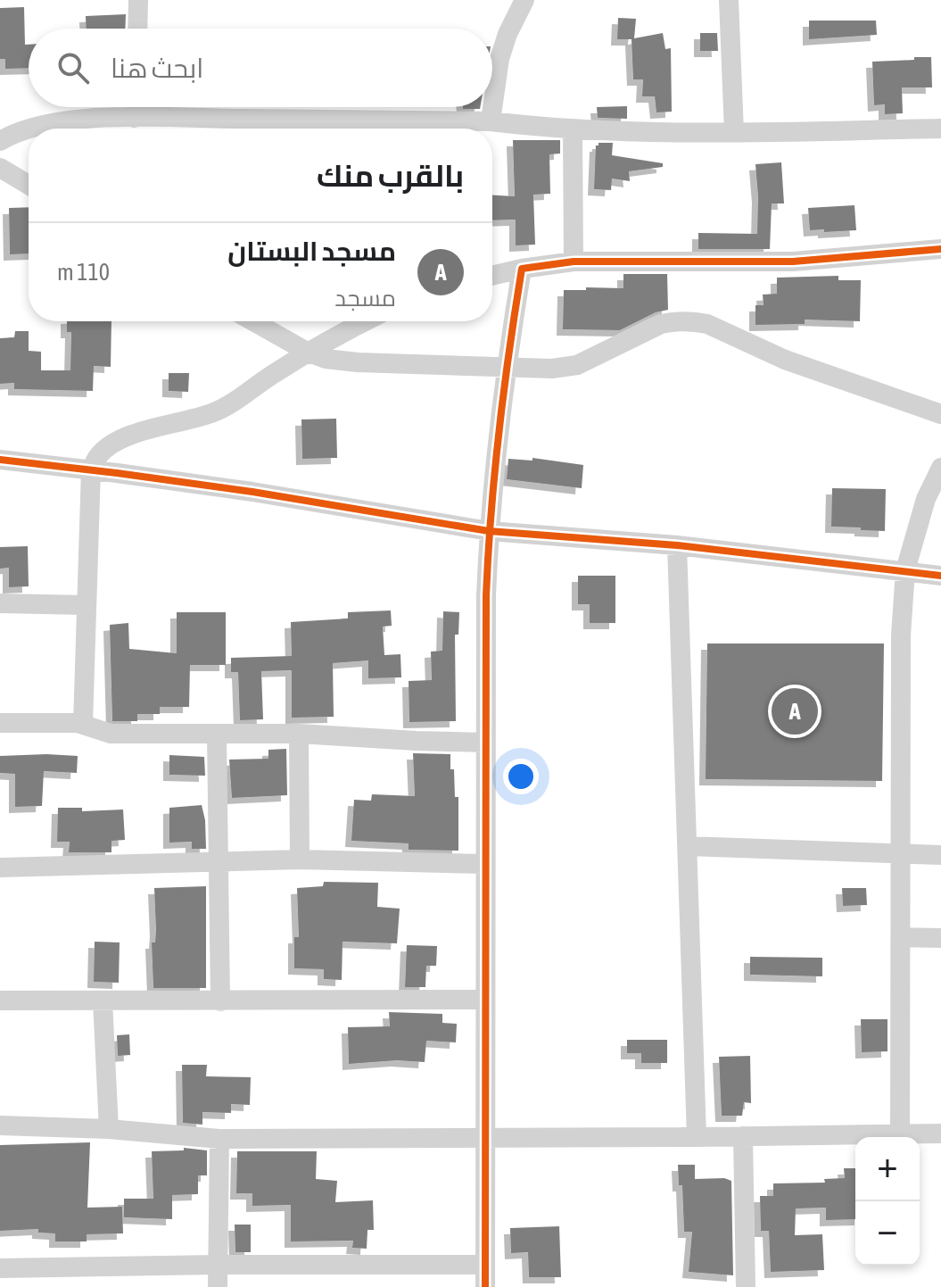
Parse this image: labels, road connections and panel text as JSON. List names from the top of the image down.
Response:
{
  "page": {
    "search": "ابحث هنا",
    "heading": "بالقرب منك",
    "list": [
      {
        "mark": "A",
        "name": "مسجد البستان",
        "note": "مسجد",
        "value": "110 m"
      }
    ],
    "pins": "A",
    "map_buttons": ["+", "−"]
  }
}
